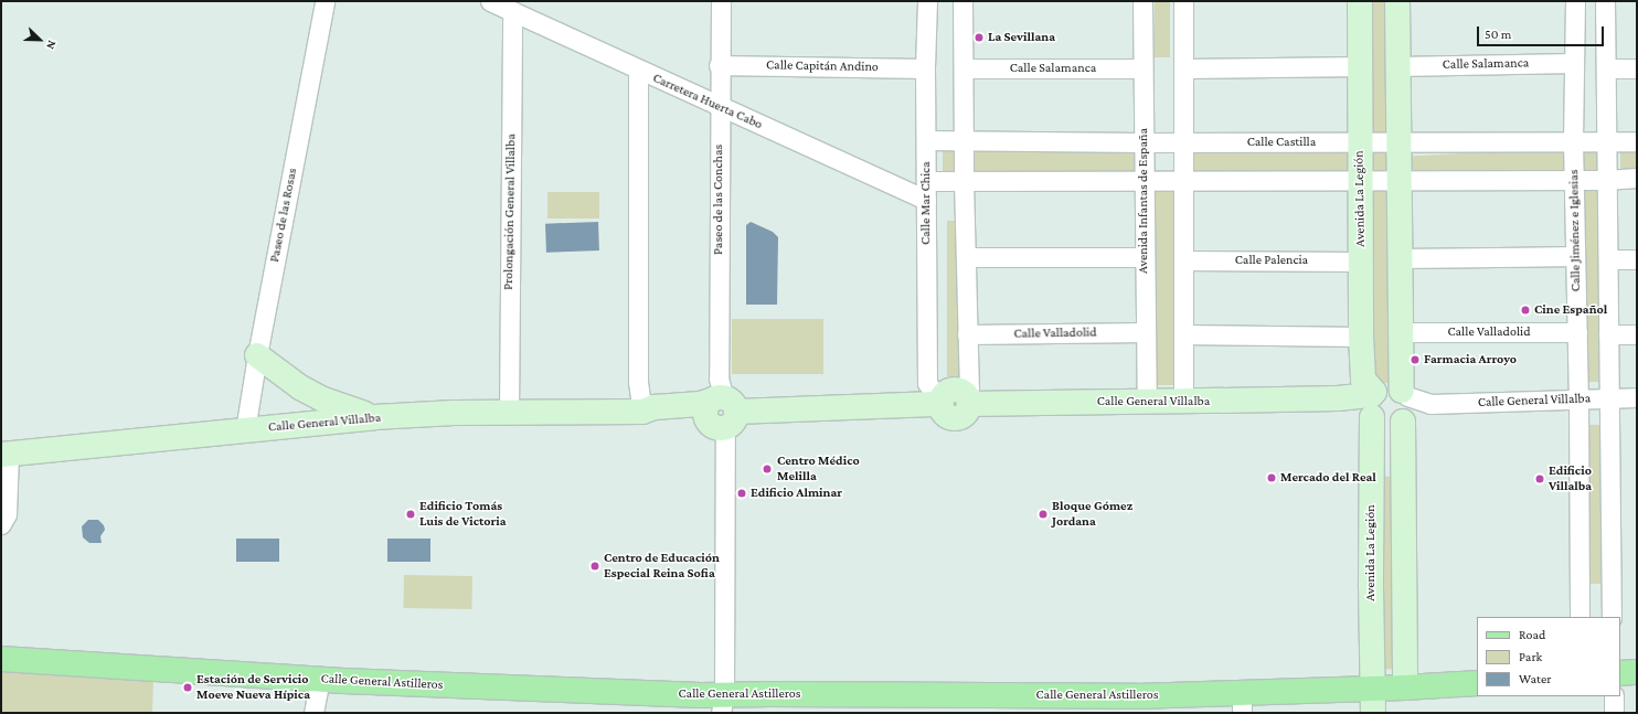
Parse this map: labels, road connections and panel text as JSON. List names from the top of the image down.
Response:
{
  "streets": {
    "main road": ["Calle General Astilleros"],
    "street": [
      "Calle Salamanca",
      "Calle Capitán Andino",
      "Carretera Huerta Cabo",
      "Calle Castilla",
      "Avenida La Legión",
      "Paseo de las Conchas",
      "Avenida Infantas de España",
      "Calle Mar Chica",
      "Prolongación General Villalba",
      "Paseo de las Rosas",
      "Calle Jiménez e Iglesias",
      "Calle Palencia",
      "Calle Valladolid",
      "Calle General Villalba"
    ]
  },
  "crossings": [
    ["Calle Salamanca", "Avenida Infantas de España"],
    ["Calle Salamanca", "Calle Jiménez e Iglesias"],
    ["Calle Capitán Andino", "Paseo de las Conchas"],
    ["Calle Capitán Andino", "Calle Mar Chica"],
    ["Carretera Huerta Cabo", "Paseo de las Conchas"],
    ["Carretera Huerta Cabo", "Calle Mar Chica"],
    ["Carretera Huerta Cabo", "Prolongación General Villalba"],
    ["Calle Castilla", "Avenida La Legión"],
    ["Calle Castilla", "Avenida Infantas de España"],
    ["Calle Castilla", "Calle Mar Chica"],
    ["Calle Castilla", "Calle Jiménez e Iglesias"],
    ["Avenida La Legión", "Calle Palencia"],
    ["Avenida La Legión", "Calle General Villalba"],
    ["Avenida La Legión", "Calle General Astilleros"],
    ["Paseo de las Conchas", "Calle General Villalba"],
    ["Paseo de las Conchas", "Calle General Astilleros"],
    ["Avenida Infantas de España", "Calle Valladolid"],
    ["Avenida Infantas de España", "Calle General Villalba"],
    ["Calle Mar Chica", "Calle General Villalba"],
    ["Prolongación General Villalba", "Calle General Villalba"],
    ["Paseo de las Rosas", "Calle General Villalba"],
    ["Calle Jiménez e Iglesias", "Calle Valladolid"],
    ["Calle Jiménez e Iglesias", "Calle General Villalba"]
  ],
  "places": [
    "La Sevillana",
    "Cine Español",
    "Farmacia Arroyo",
    "Centro Médico Melilla",
    "Mercado del Real",
    "Edificio Villalba",
    "Edificio Alminar",
    "Edificio Tomás Luis de Victoria",
    "Bloque Gómez Jordana",
    "Centro de Educación Especial Reina Sofia",
    "Estación de Servicio Moeve Nueva Hípica"
  ],
  "legend": ["Road", "Park", "Water"],
  "scale_bar": "50 m",
  "north": "bottom right"
}
